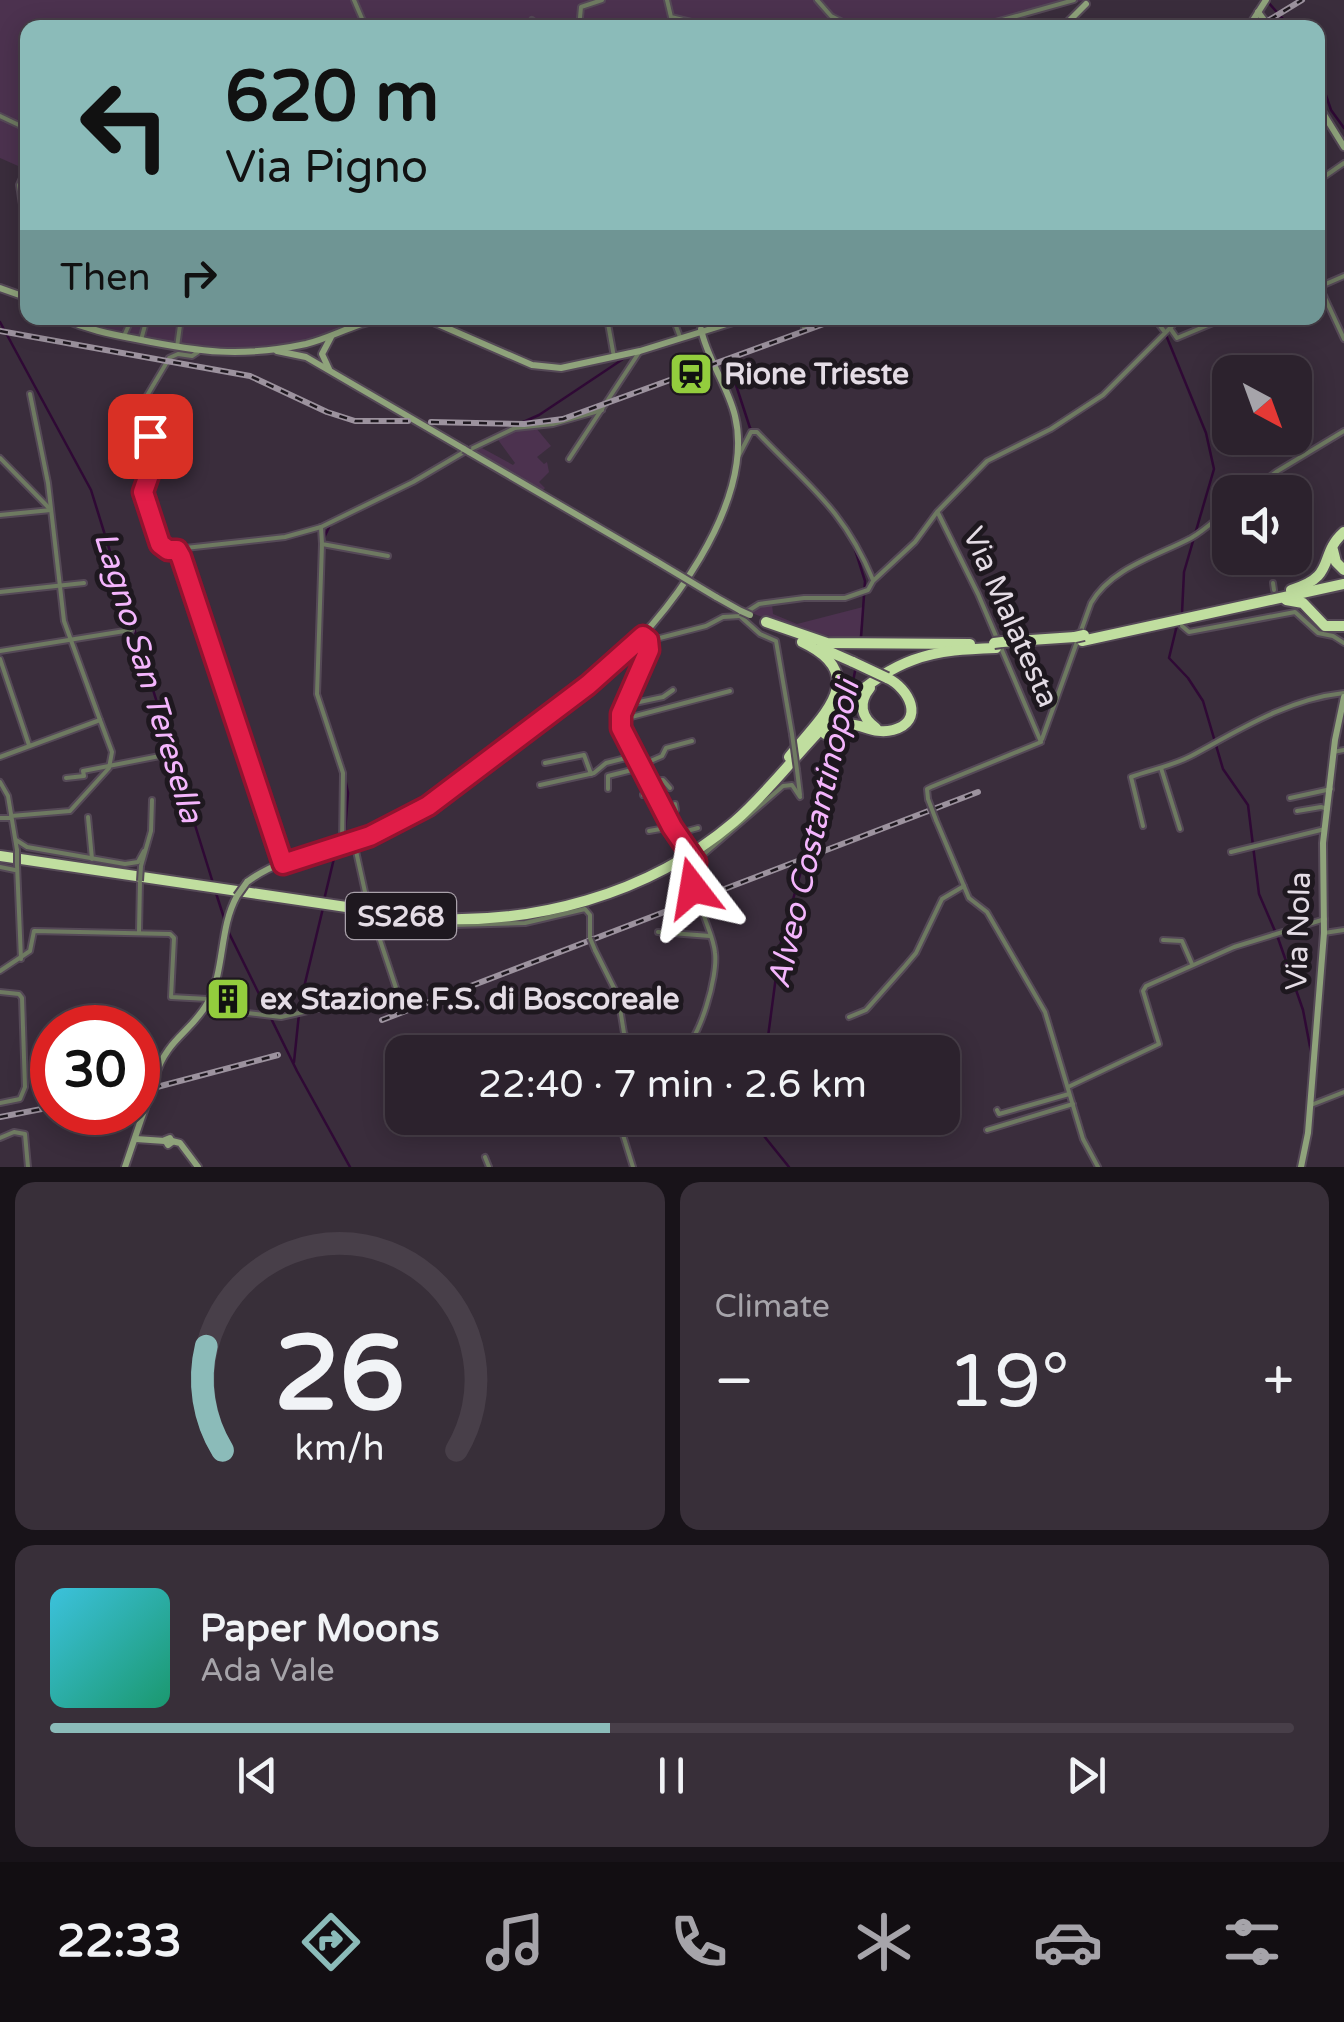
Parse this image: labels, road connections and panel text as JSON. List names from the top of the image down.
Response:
{
  "streets": {
    "highway": ["SS268"],
    "street": ["Via Malatesta", "Via Nola"]
  },
  "water": ["Lagno San Teresella", "Alveo Costantinopoli"],
  "places": {
    "station": ["Rione Trieste"],
    "building": ["ex Stazione F.S. di Boscoreale"]
  },
  "north": "bottom right",
  "page": {
    "turn": ["620 m", "Via Pigno"],
    "then": "Then",
    "limit": "30",
    "trip": "22:40 · 7 min · 2.6 km",
    "tile": "Climate",
    "heat": ["−", "19°", "+"],
    "song": ["Paper Moons", "Ada Vale"],
    "tabs": "22:33",
    "gauge": ["26", "km/h"]
  }
}
